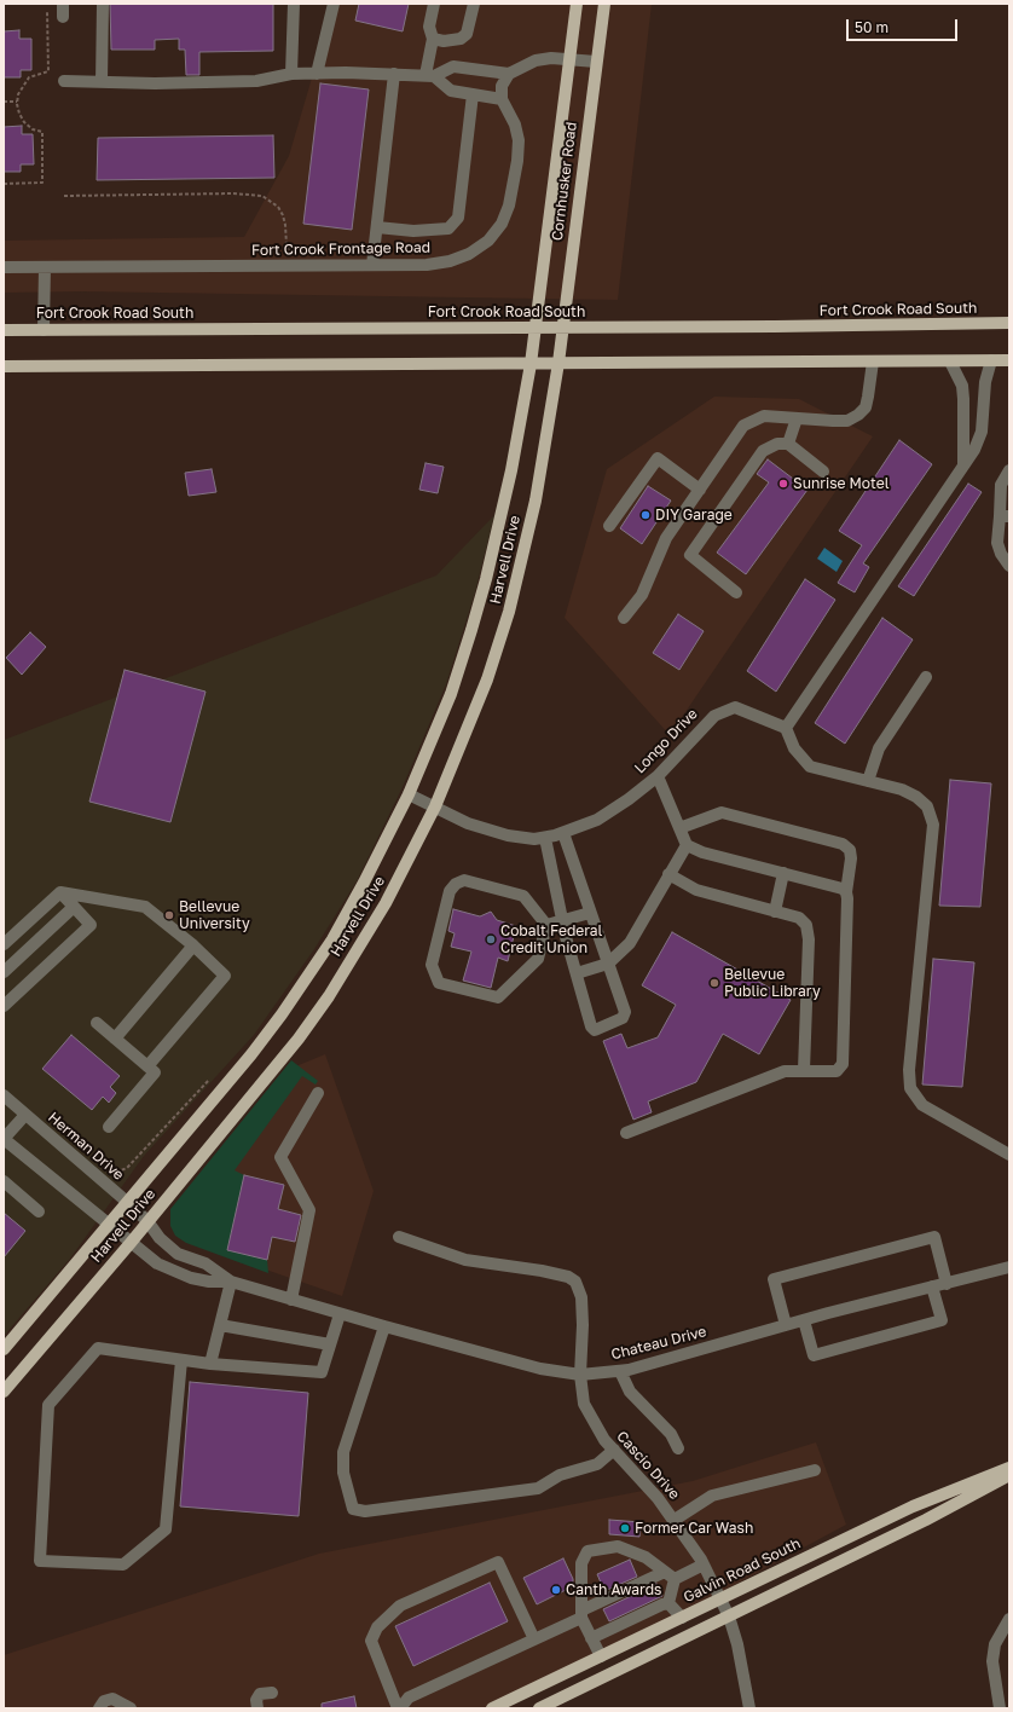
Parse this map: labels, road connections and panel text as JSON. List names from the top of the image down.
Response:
{
  "streets": {
    "main road": [
      "Cornhusker Road",
      "Fort Crook Road South",
      "Harvell Drive",
      "Galvin Road South"
    ],
    "street": [
      "Fort Crook Frontage Road",
      "Longo Drive",
      "Herman Drive",
      "Chateau Drive",
      "Cascio Drive"
    ]
  },
  "crossings": [
    ["Cornhusker Road", "Fort Crook Road South"],
    ["Cornhusker Road", "Harvell Drive"],
    ["Fort Crook Road South", "Harvell Drive"],
    ["Harvell Drive", "Longo Drive"],
    ["Harvell Drive", "Herman Drive"],
    ["Harvell Drive", "Chateau Drive"],
    ["Herman Drive", "Chateau Drive"],
    ["Chateau Drive", "Cascio Drive"],
    ["Cascio Drive", "Galvin Road South"]
  ],
  "places": [
    "Sunrise Motel",
    "DIY Garage",
    "Bellevue University",
    "Cobalt Federal Credit Union",
    "Bellevue Public Library",
    "Former Car Wash",
    "Canth Awards"
  ],
  "scale_bar": "50 m"
}
